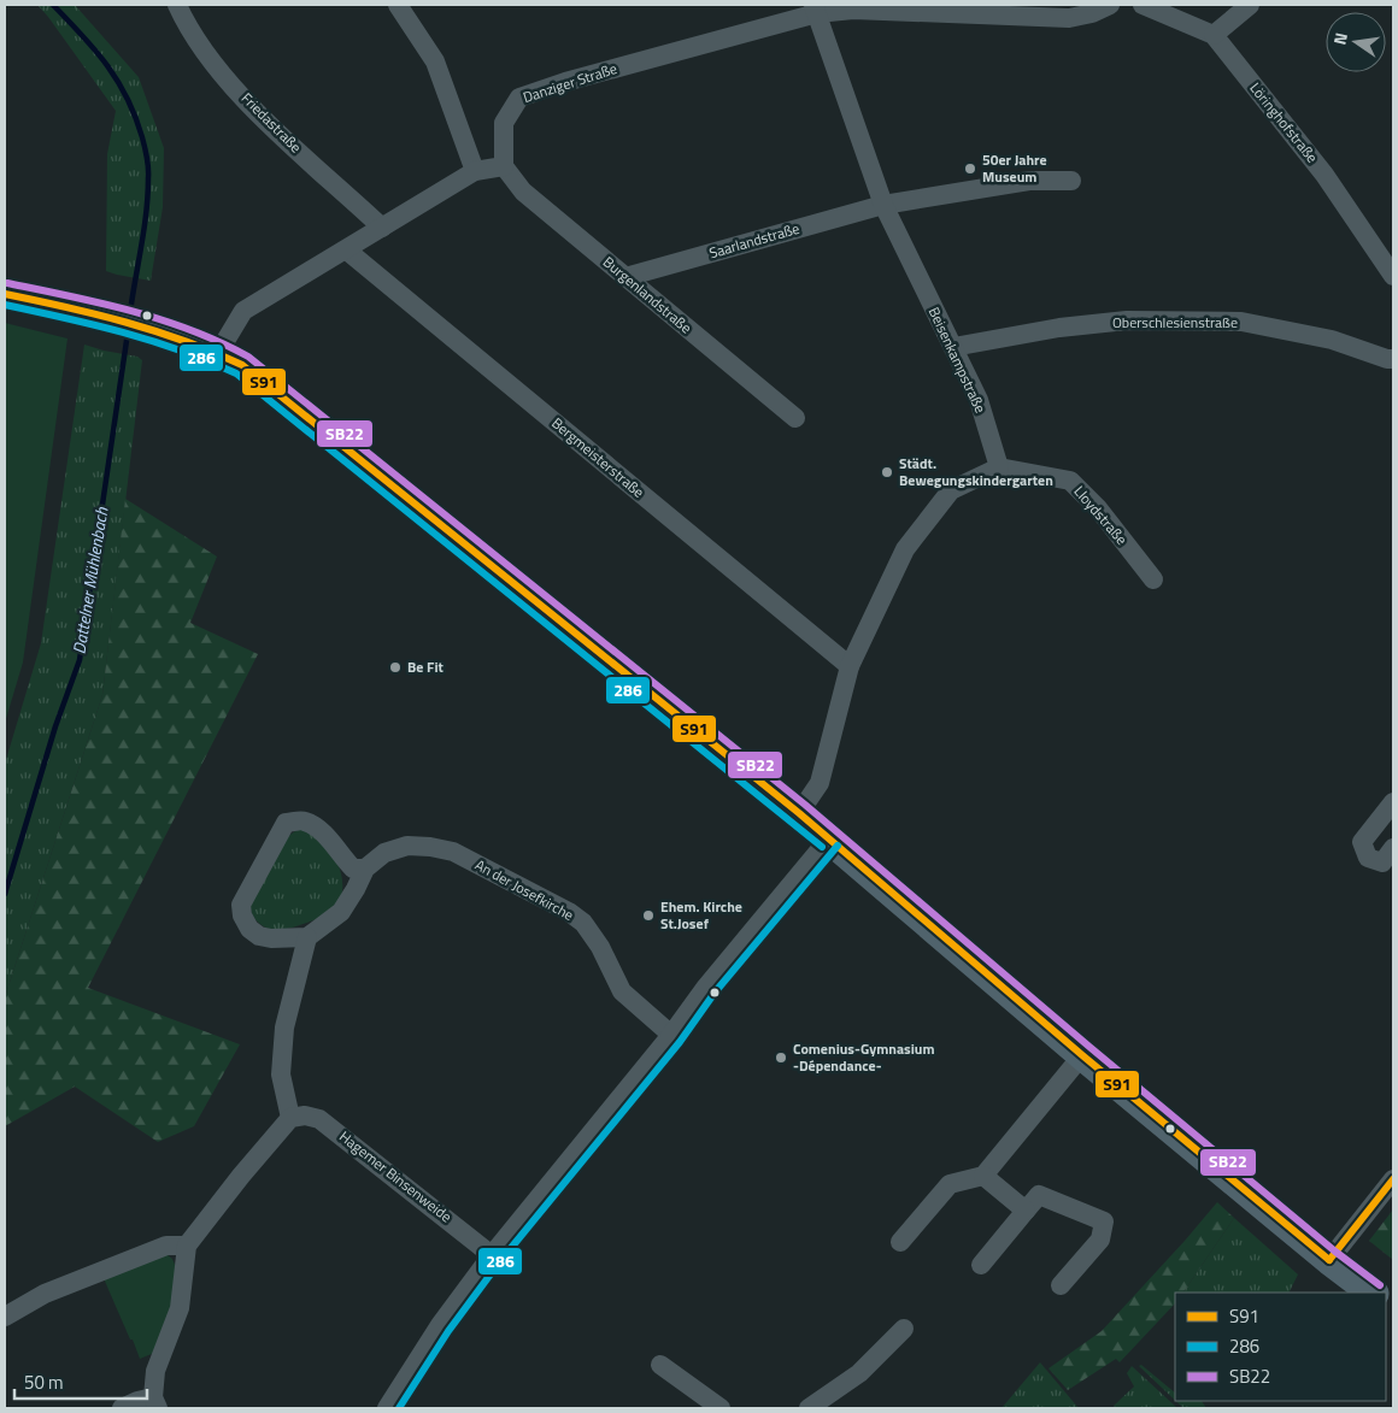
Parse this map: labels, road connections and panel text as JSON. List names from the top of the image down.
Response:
{
  "streets": {
    "street": [
      "Danziger Straße",
      "Friedastraße",
      "Löringhofstraße",
      "Saarlandstraße",
      "Burgenlandstraße",
      "Oberschlesienstraße",
      "Beisenkampstraße",
      "Bergmeisterstraße",
      "Lloydstraße",
      "An der Josefkirche",
      "Hagemer Binsenweide"
    ]
  },
  "crossings": [
    ["Danziger Straße", "Burgenlandstraße"],
    ["Danziger Straße", "Beisenkampstraße"],
    ["Saarlandstraße", "Burgenlandstraße"],
    ["Saarlandstraße", "Beisenkampstraße"],
    ["Oberschlesienstraße", "Beisenkampstraße"],
    ["Beisenkampstraße", "Lloydstraße"]
  ],
  "water": ["Dattelner Mühlenbach"],
  "places": [
    "50er Jahre Museum",
    "Städt. Bewegungskindergarten",
    "Be Fit",
    "Ehem. Kirche St.Josef",
    "Comenius-Gymnasium -Dépendance-"
  ],
  "lines": ["transit line SB22", "transit line S91", "transit line 286"],
  "legend": ["S91", "286", "SB22"],
  "scale_bar": "50 m",
  "north": "left"
}
